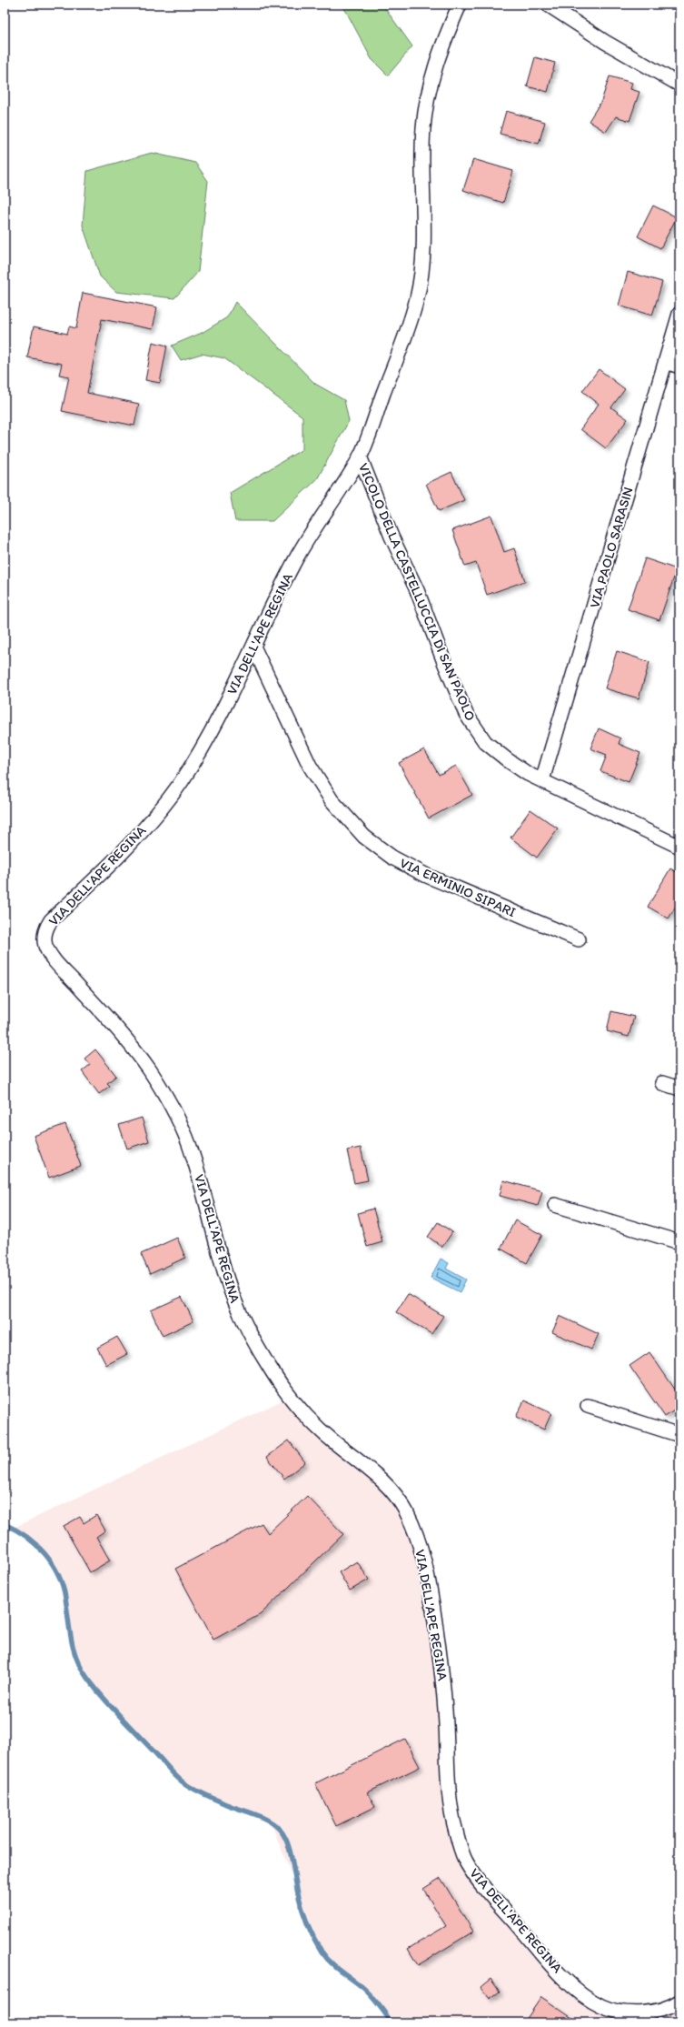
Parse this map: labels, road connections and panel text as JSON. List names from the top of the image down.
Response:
{
  "streets": {
    "street": [
      "VIA PAOLO SARASIN",
      "VICOLO DELLA CASTELLUCCIA DI SAN PAOLO",
      "VIA DELL'APE REGINA",
      "VIA ERMINIO SIPARI"
    ]
  },
  "crossings": [
    ["VIA PAOLO SARASIN", "VICOLO DELLA CASTELLUCCIA DI SAN PAOLO"],
    ["VICOLO DELLA CASTELLUCCIA DI SAN PAOLO", "VIA DELL'APE REGINA"],
    ["VIA DELL'APE REGINA", "VIA ERMINIO SIPARI"]
  ]
}
